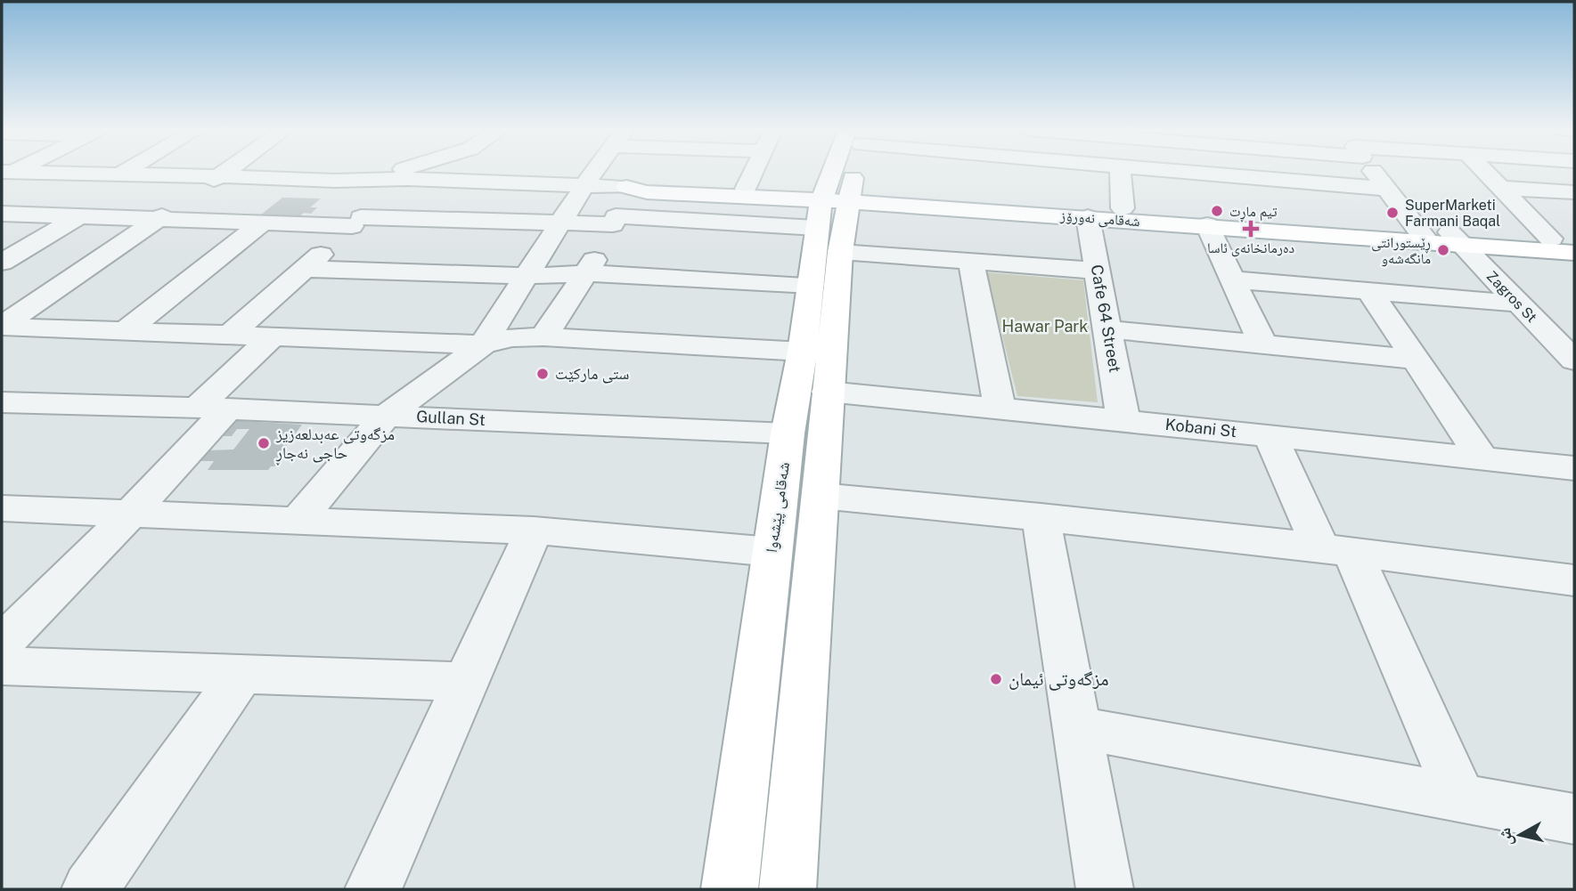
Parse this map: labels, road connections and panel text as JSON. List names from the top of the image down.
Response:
{
  "streets": {
    "main road": ["شەقامی نەورۆز", "شەقامی پێشەوا"],
    "street": [
      "Zagros St",
      "Cafe 64 Street",
      "Gullan St",
      "Kobani St"
    ]
  },
  "crossings": [
    ["شەقامی نەورۆز", "Zagros St"],
    ["شەقامی نەورۆز", "Cafe 64 Street"],
    ["شەقامی نەورۆز", "شەقامی پێشەوا"],
    ["Cafe 64 Street", "Kobani St"],
    ["Gullan St", "شەقامی پێشەوا"],
    ["Kobani St", "شەقامی پێشەوا"]
  ],
  "parks": ["Hawar Park"],
  "places": {
    "other": [
      "تیم ماڕت",
      "SuperMarketi Farmani Baqal",
      "ڕێستورانتی مانگەشەو",
      "ستی مارکێت",
      "مزگەوتی عەبدلعەزیز حاجی نەجاڕ",
      "مزگەوتی ئیمان"
    ],
    "health": ["دەرمانخانەی ئاسا"]
  },
  "north": "left"
}
